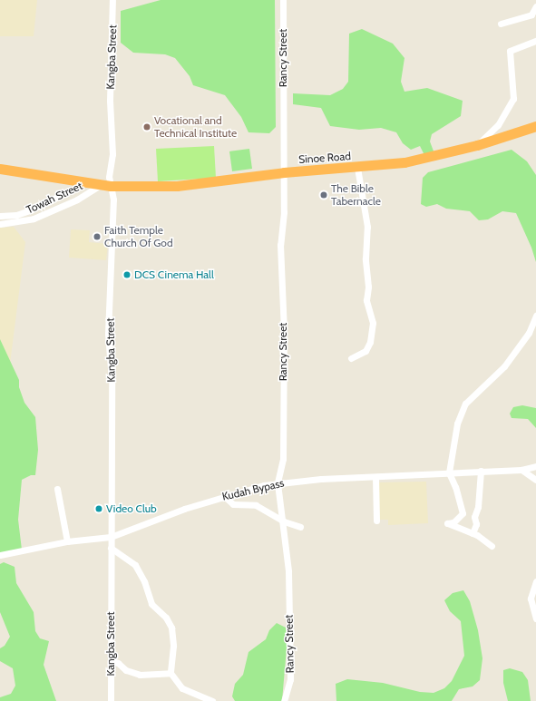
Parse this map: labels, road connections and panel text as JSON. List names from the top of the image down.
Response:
{
  "streets": {
    "highway": ["Sinoe Road"],
    "street": [
      "Kangba Street",
      "Rancy Street",
      "Towah Street",
      "Kudah Bypass"
    ]
  },
  "crossings": [
    ["Kangba Street", "Sinoe Road"],
    ["Kangba Street", "Towah Street"],
    ["Kangba Street", "Kudah Bypass"],
    ["Rancy Street", "Sinoe Road"],
    ["Rancy Street", "Kudah Bypass"],
    ["Sinoe Road", "Towah Street"]
  ],
  "places": [
    "Vocational and Technical Institute",
    "The Bible Tabernacle",
    "Faith Temple Church Of God",
    "DCS Cinema Hall",
    "Video Club"
  ]
}
